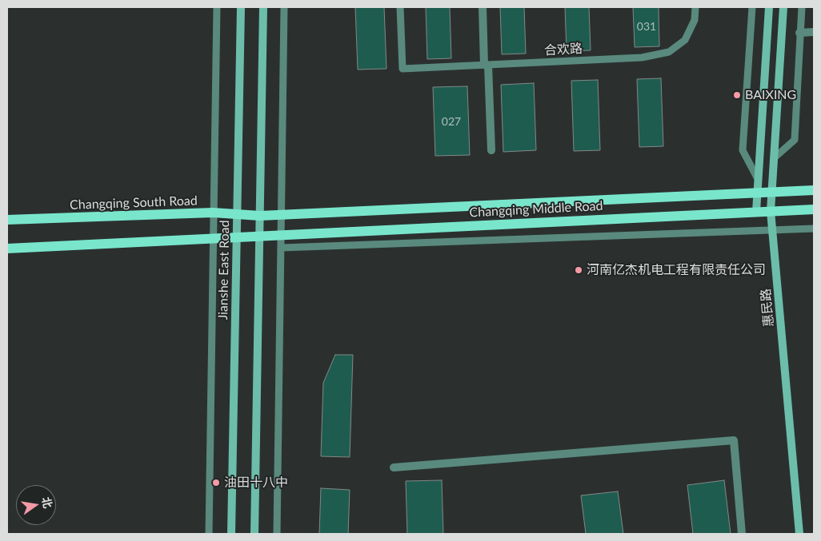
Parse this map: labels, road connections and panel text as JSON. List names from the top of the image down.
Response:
{
  "streets": {
    "main road": [
      "Changqing South Road",
      "Changqing Middle Road",
      "Jianshe East Road",
      "惠民路"
    ],
    "lane": ["合欢路"]
  },
  "crossings": [
    ["Changqing South Road", "Changqing Middle Road"],
    ["Changqing South Road", "Jianshe East Road"],
    ["Changqing Middle Road", "惠民路"]
  ],
  "places": ["BAIXING", "河南亿杰机电工程有限责任公司", "油田十八中"],
  "house_numbers": ["031", "027"],
  "north": "right"
}
